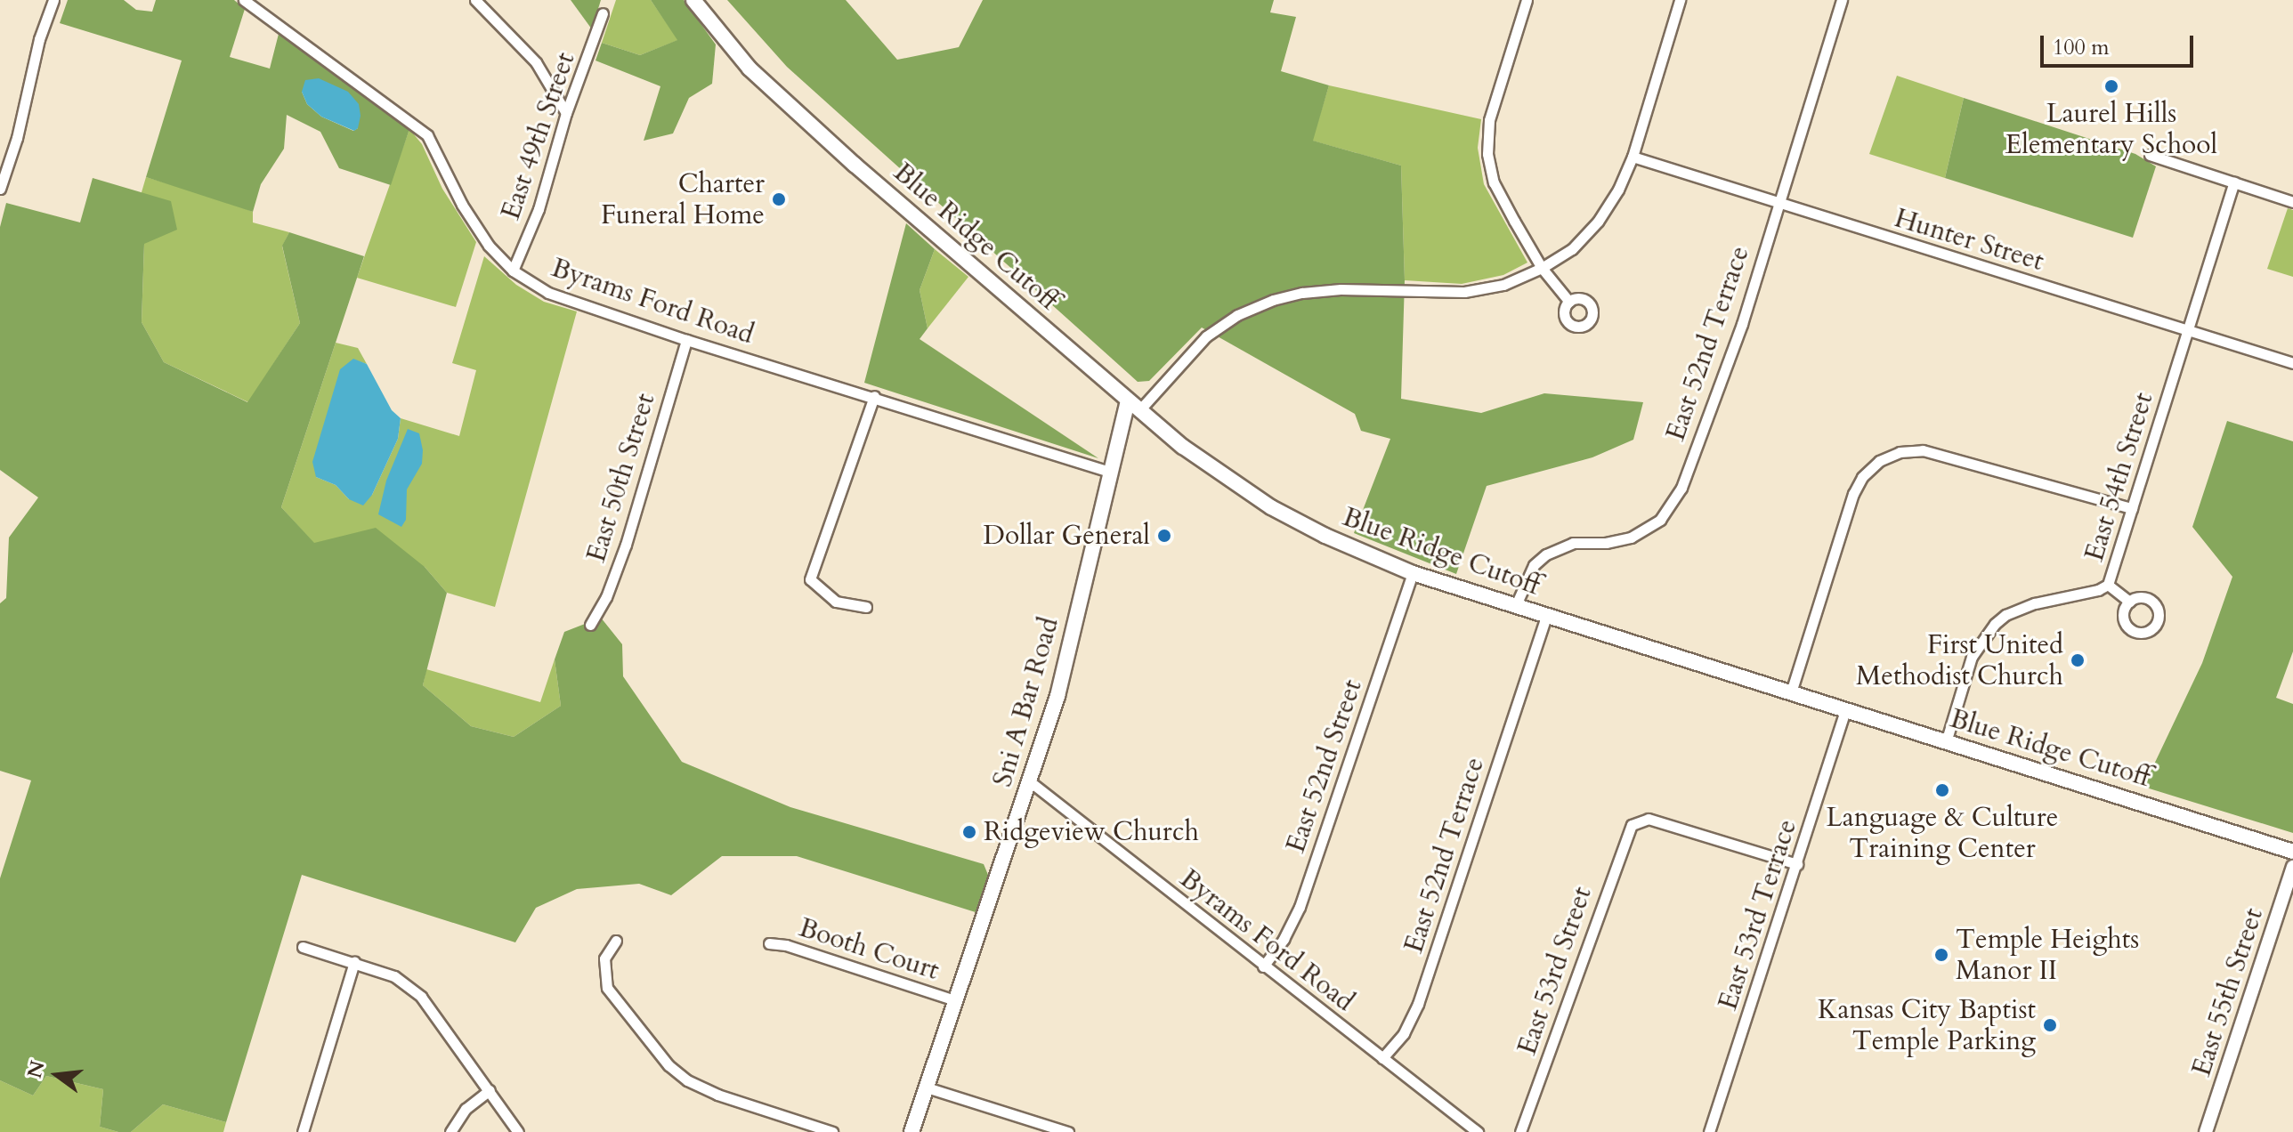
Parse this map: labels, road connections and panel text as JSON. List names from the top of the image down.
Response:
{
  "streets": {
    "main road": ["Blue Ridge Cutoff", "Sni A Bar Road"],
    "street": [
      "East 49th Street",
      "Hunter Street",
      "Byrams Ford Road",
      "East 52nd Terrace",
      "East 54th Street",
      "East 50th Street",
      "East 52nd Street",
      "East 53rd Terrace",
      "Booth Court",
      "East 53rd Street",
      "East 55th Street"
    ]
  },
  "crossings": [
    ["East 49th Street", "Byrams Ford Road"],
    ["Blue Ridge Cutoff", "East 52nd Terrace"],
    ["Blue Ridge Cutoff", "East 54th Street"],
    ["Blue Ridge Cutoff", "Sni A Bar Road"],
    ["Blue Ridge Cutoff", "East 52nd Street"],
    ["Blue Ridge Cutoff", "East 53rd Terrace"],
    ["Hunter Street", "East 52nd Terrace"],
    ["Hunter Street", "East 54th Street"],
    ["Byrams Ford Road", "East 52nd Terrace"],
    ["Byrams Ford Road", "East 50th Street"],
    ["Byrams Ford Road", "Sni A Bar Road"],
    ["Byrams Ford Road", "East 52nd Street"],
    ["Sni A Bar Road", "Booth Court"],
    ["East 53rd Terrace", "East 53rd Street"]
  ],
  "places": [
    "Laurel Hills Elementary School",
    "Charter Funeral Home",
    "Dollar General",
    "First United Methodist Church",
    "Language & Culture Training Center",
    "Ridgeview Church",
    "Temple Heights Manor II",
    "Kansas City Baptist Temple Parking"
  ],
  "scale_bar": "100 m",
  "north": "left"
}
